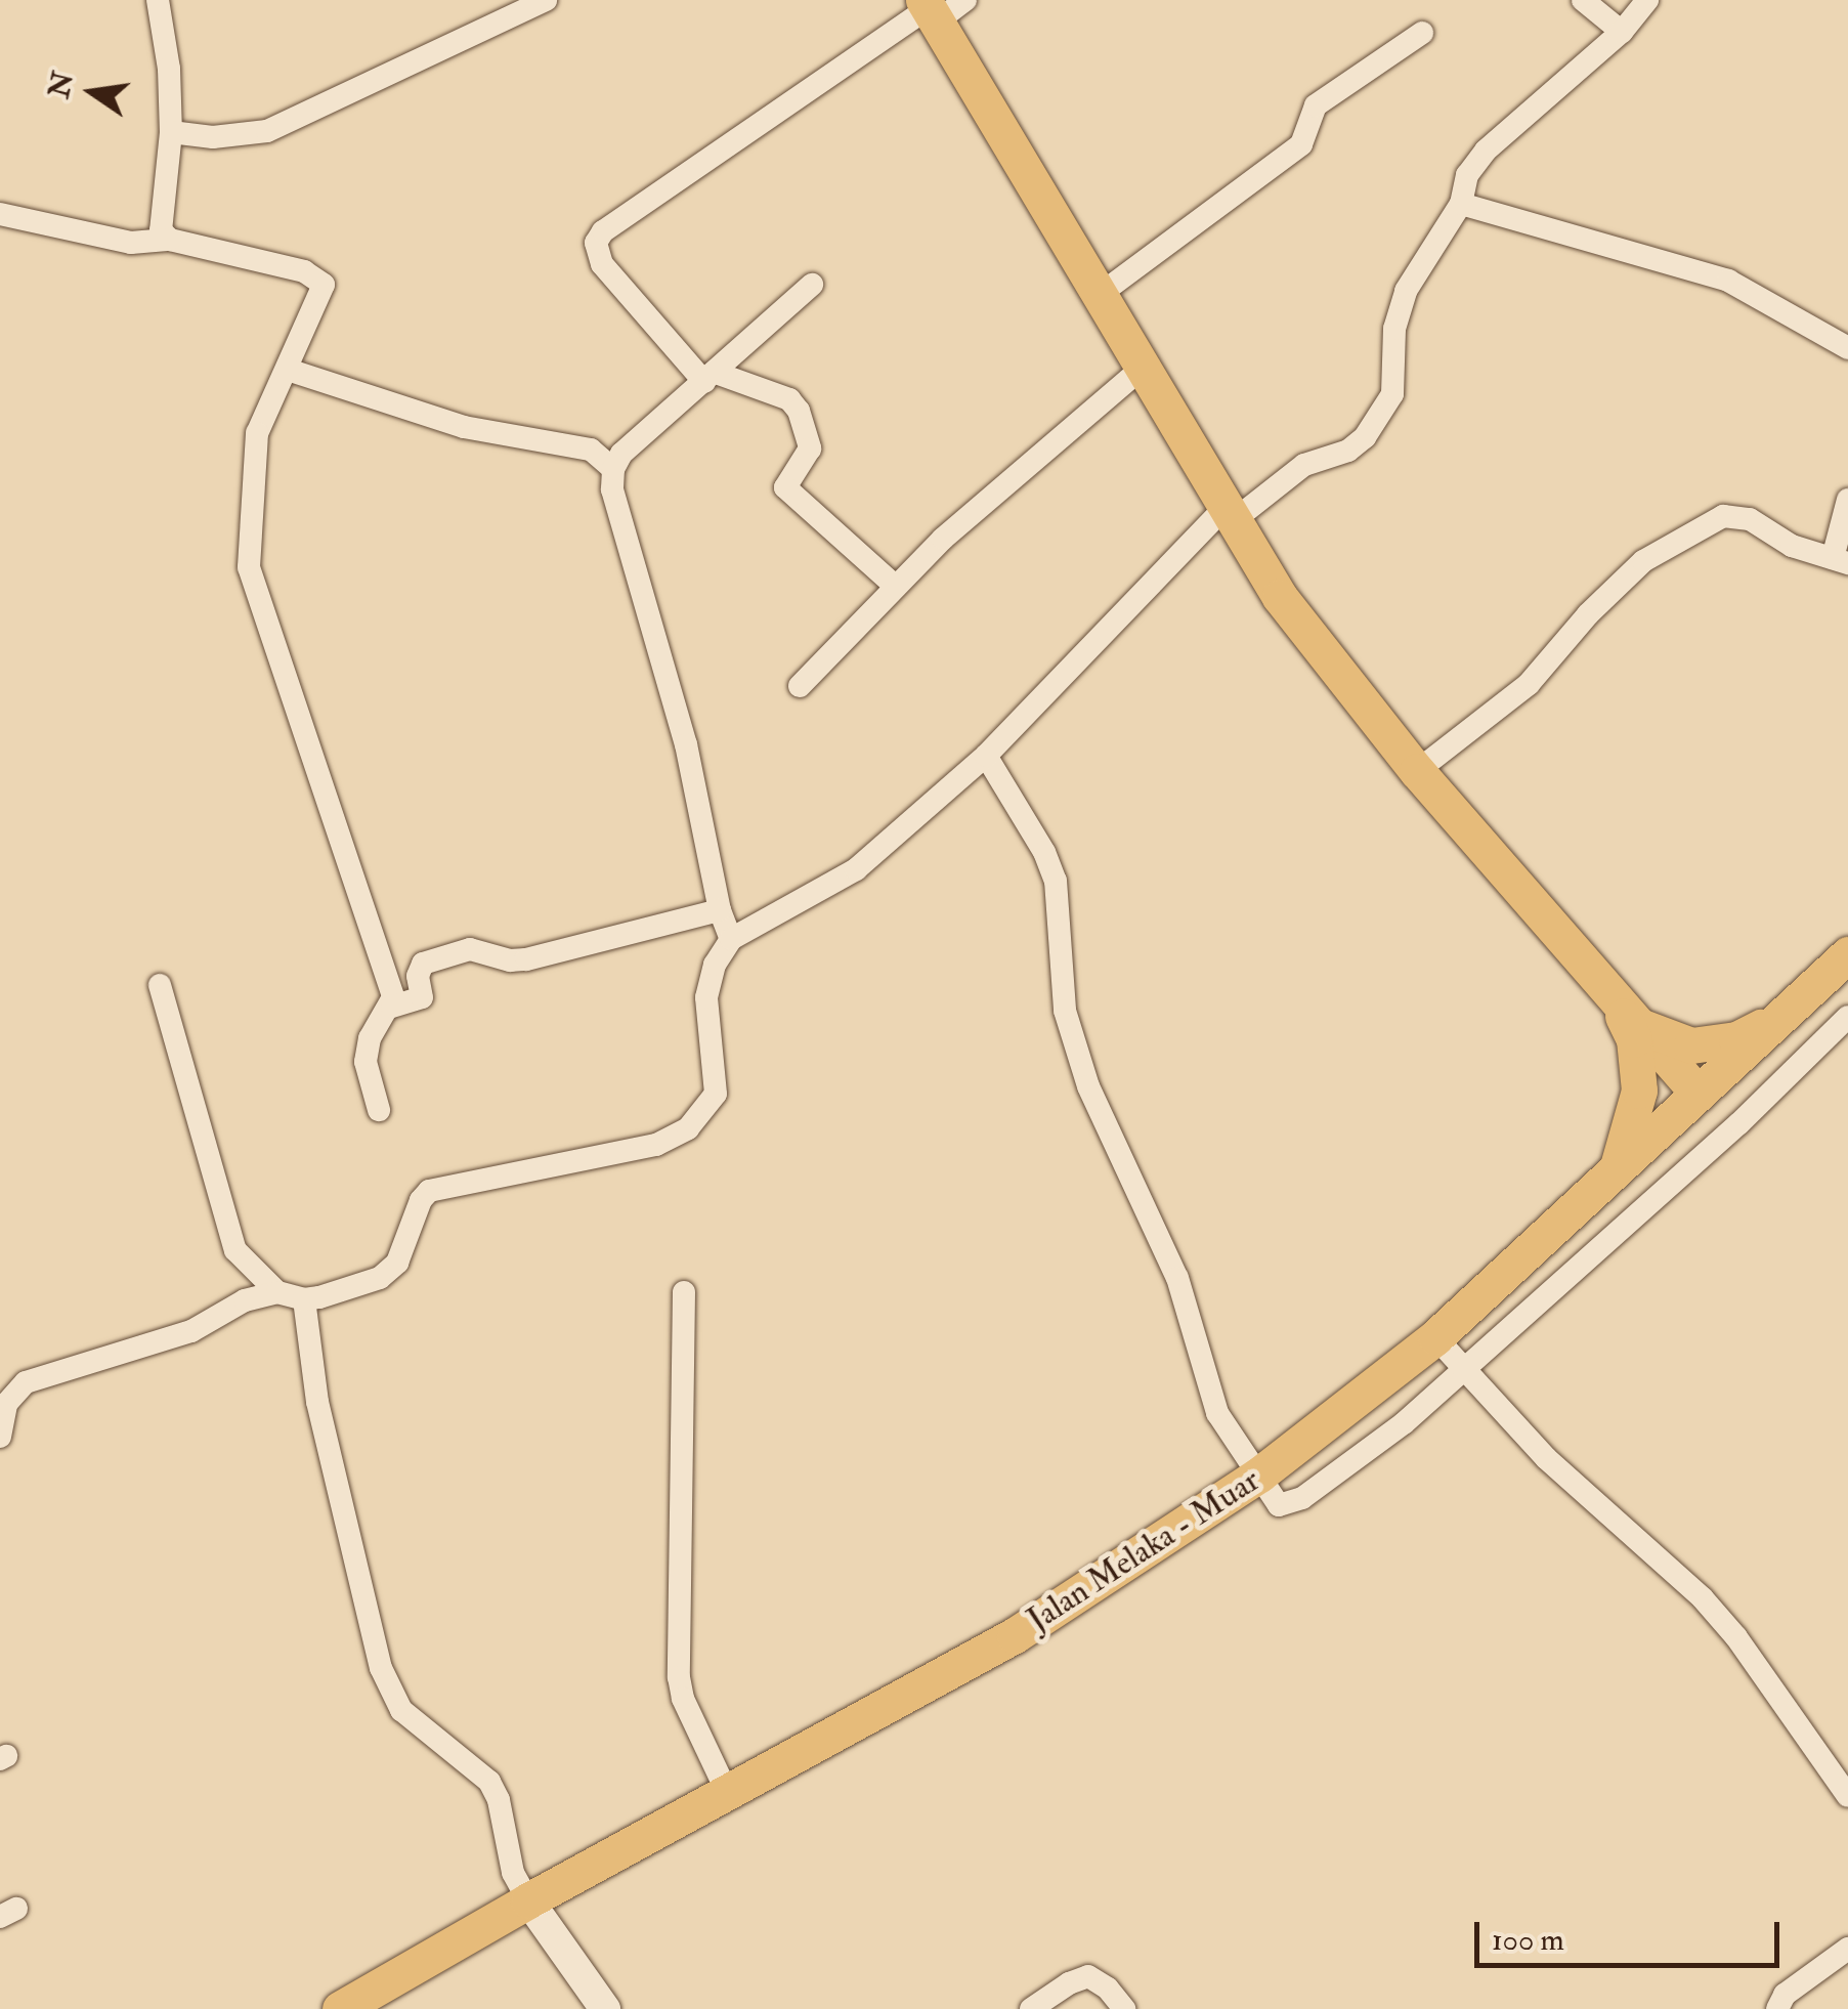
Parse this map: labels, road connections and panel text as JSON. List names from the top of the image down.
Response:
{
  "streets": {
    "main road": ["Jalan Melaka - Muar"]
  },
  "scale_bar": "100 m",
  "north": "left"
}
